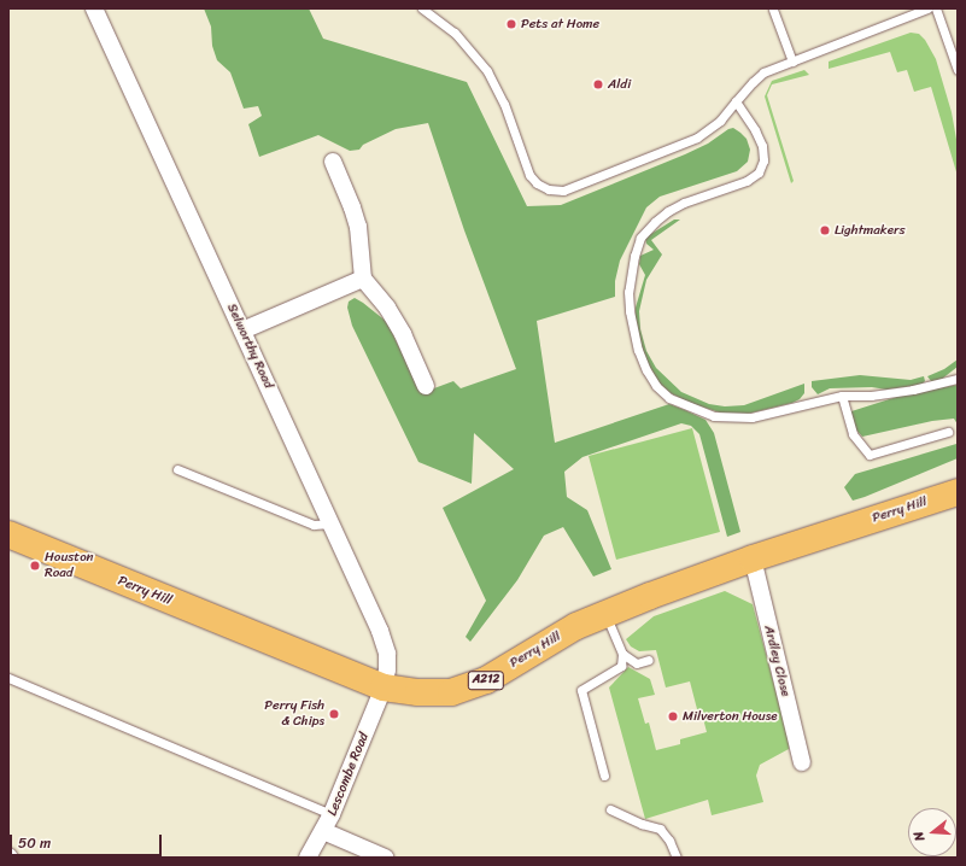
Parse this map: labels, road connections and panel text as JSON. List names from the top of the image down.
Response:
{
  "streets": {
    "main road": ["Perry Hill", "A212"],
    "street": ["Selworthy Road", "Ardley Close", "Lescombe Road"]
  },
  "crossings": [
    ["Selworthy Road", "Perry Hill"],
    ["Selworthy Road", "Lescombe Road"],
    ["Perry Hill", "Ardley Close"],
    ["Perry Hill", "Lescombe Road"]
  ],
  "places": [
    "Pets at Home",
    "Aldi",
    "Lightmakers",
    "Houston Road",
    "Perry Fish & Chips",
    "Milverton House"
  ],
  "scale_bar": "50 m",
  "north": "left"
}
